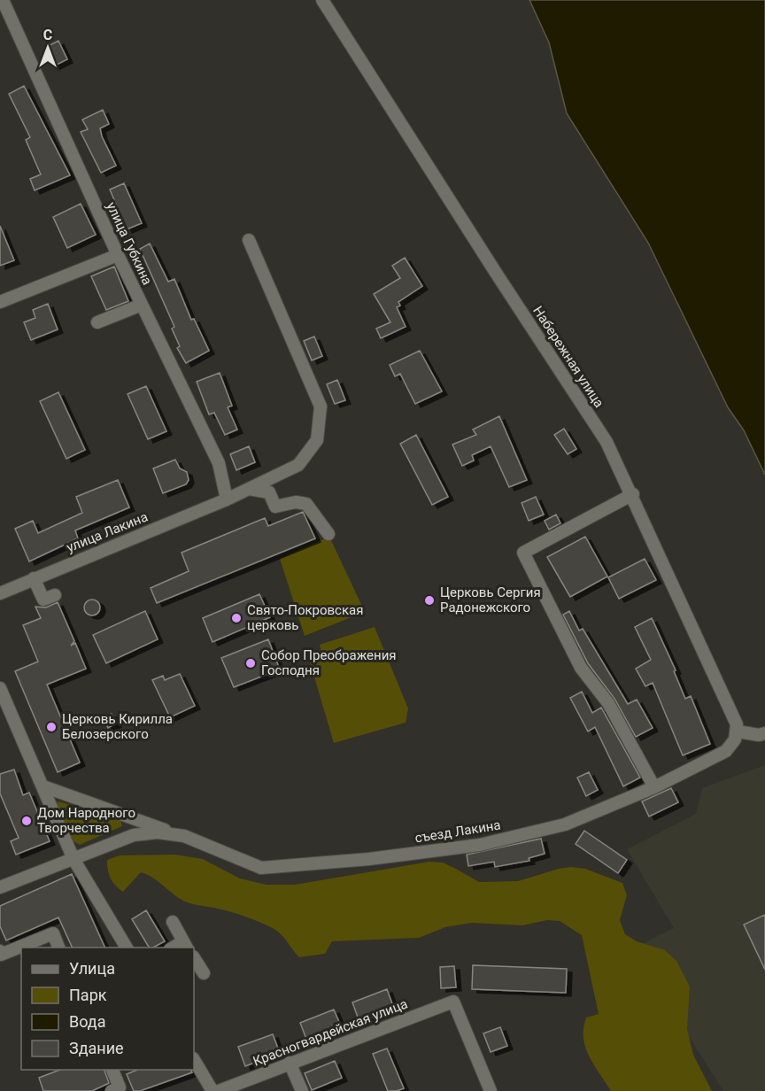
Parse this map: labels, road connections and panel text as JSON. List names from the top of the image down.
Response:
{
  "streets": {
    "street": [
      "улица Губкина",
      "Набережная улица",
      "улица Лакина",
      "съезд Лакина",
      "Красногвардейская улица"
    ]
  },
  "crossings": [
    ["улица Губкина", "улица Лакина"],
    ["Набережная улица", "съезд Лакина"]
  ],
  "places": [
    "Церковь Сергия Радонежского",
    "Свято-Покровская церковь",
    "Собор Преображения Господня",
    "Церковь Кирилла Белозерского",
    "Дом Народного Творчества"
  ],
  "legend": [
    "Улица",
    "Парк",
    "Вода",
    "Здание"
  ],
  "north": "top"
}
